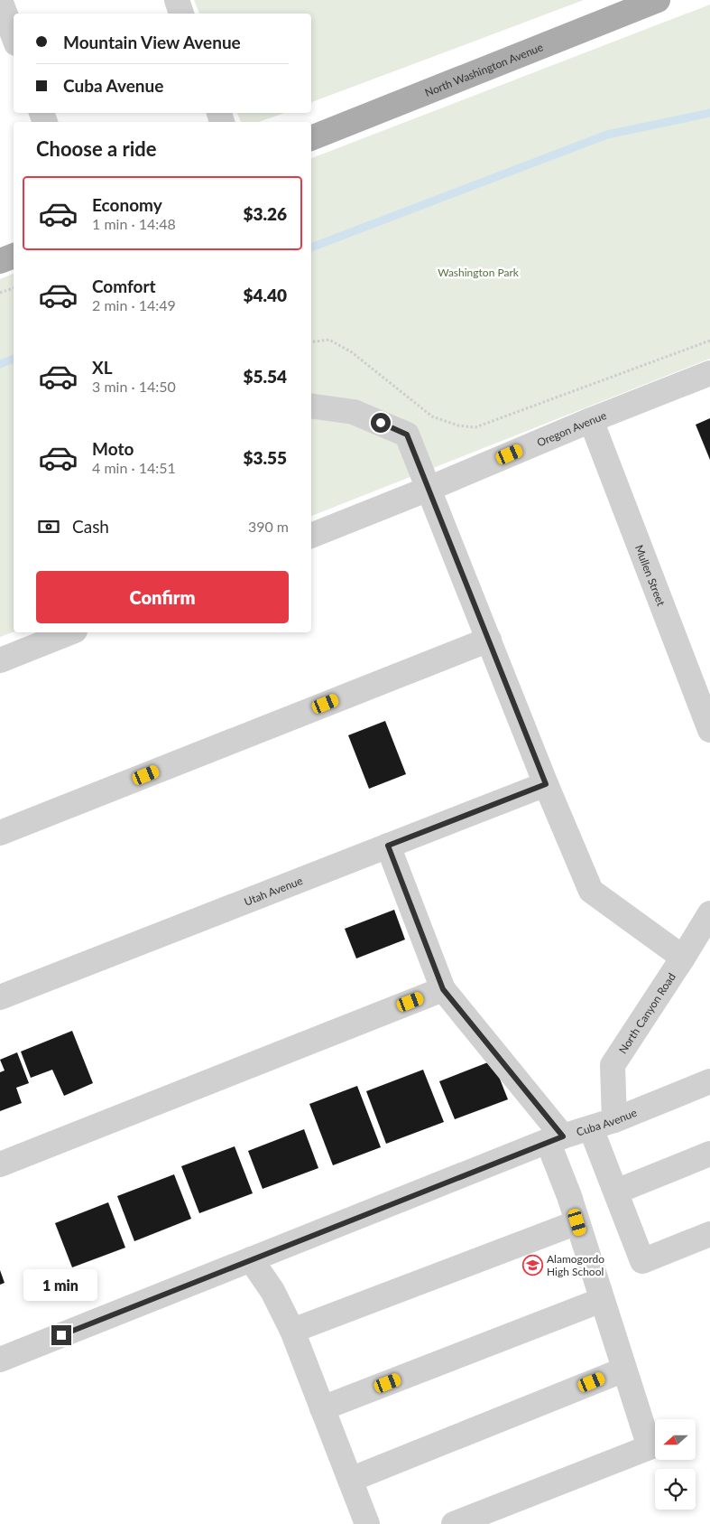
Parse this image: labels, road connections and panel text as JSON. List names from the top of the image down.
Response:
{
  "streets": {
    "main road": ["North Washington Avenue"],
    "street": [
      "Oregon Avenue",
      "Mullen Street",
      "Utah Avenue",
      "North Canyon Road",
      "Cuba Avenue"
    ]
  },
  "crossings": [
    ["Oregon Avenue", "Mullen Street"],
    ["North Canyon Road", "Cuba Avenue"]
  ],
  "parks": ["Washington Park"],
  "places": {
    "school or university": ["Alamogordo High School"]
  },
  "north": "left",
  "page": {
    "banner": ["Mountain View Avenue", "Cuba Avenue"],
    "heading": "Choose a ride",
    "list": [
      {
        "name": "Economy",
        "note": "1 min · 14:48",
        "value": "$3.26"
      },
      {
        "name": "Comfort",
        "note": "2 min · 14:49",
        "value": "$4.40"
      },
      {
        "name": "XL",
        "note": "3 min · 14:50",
        "value": "$5.54"
      },
      {
        "name": "Moto",
        "note": "4 min · 14:51",
        "value": "$3.55"
      }
    ],
    "pay": ["Cash", "390 m"],
    "buttons": "Confirm",
    "bubble": "1 min"
  }
}
